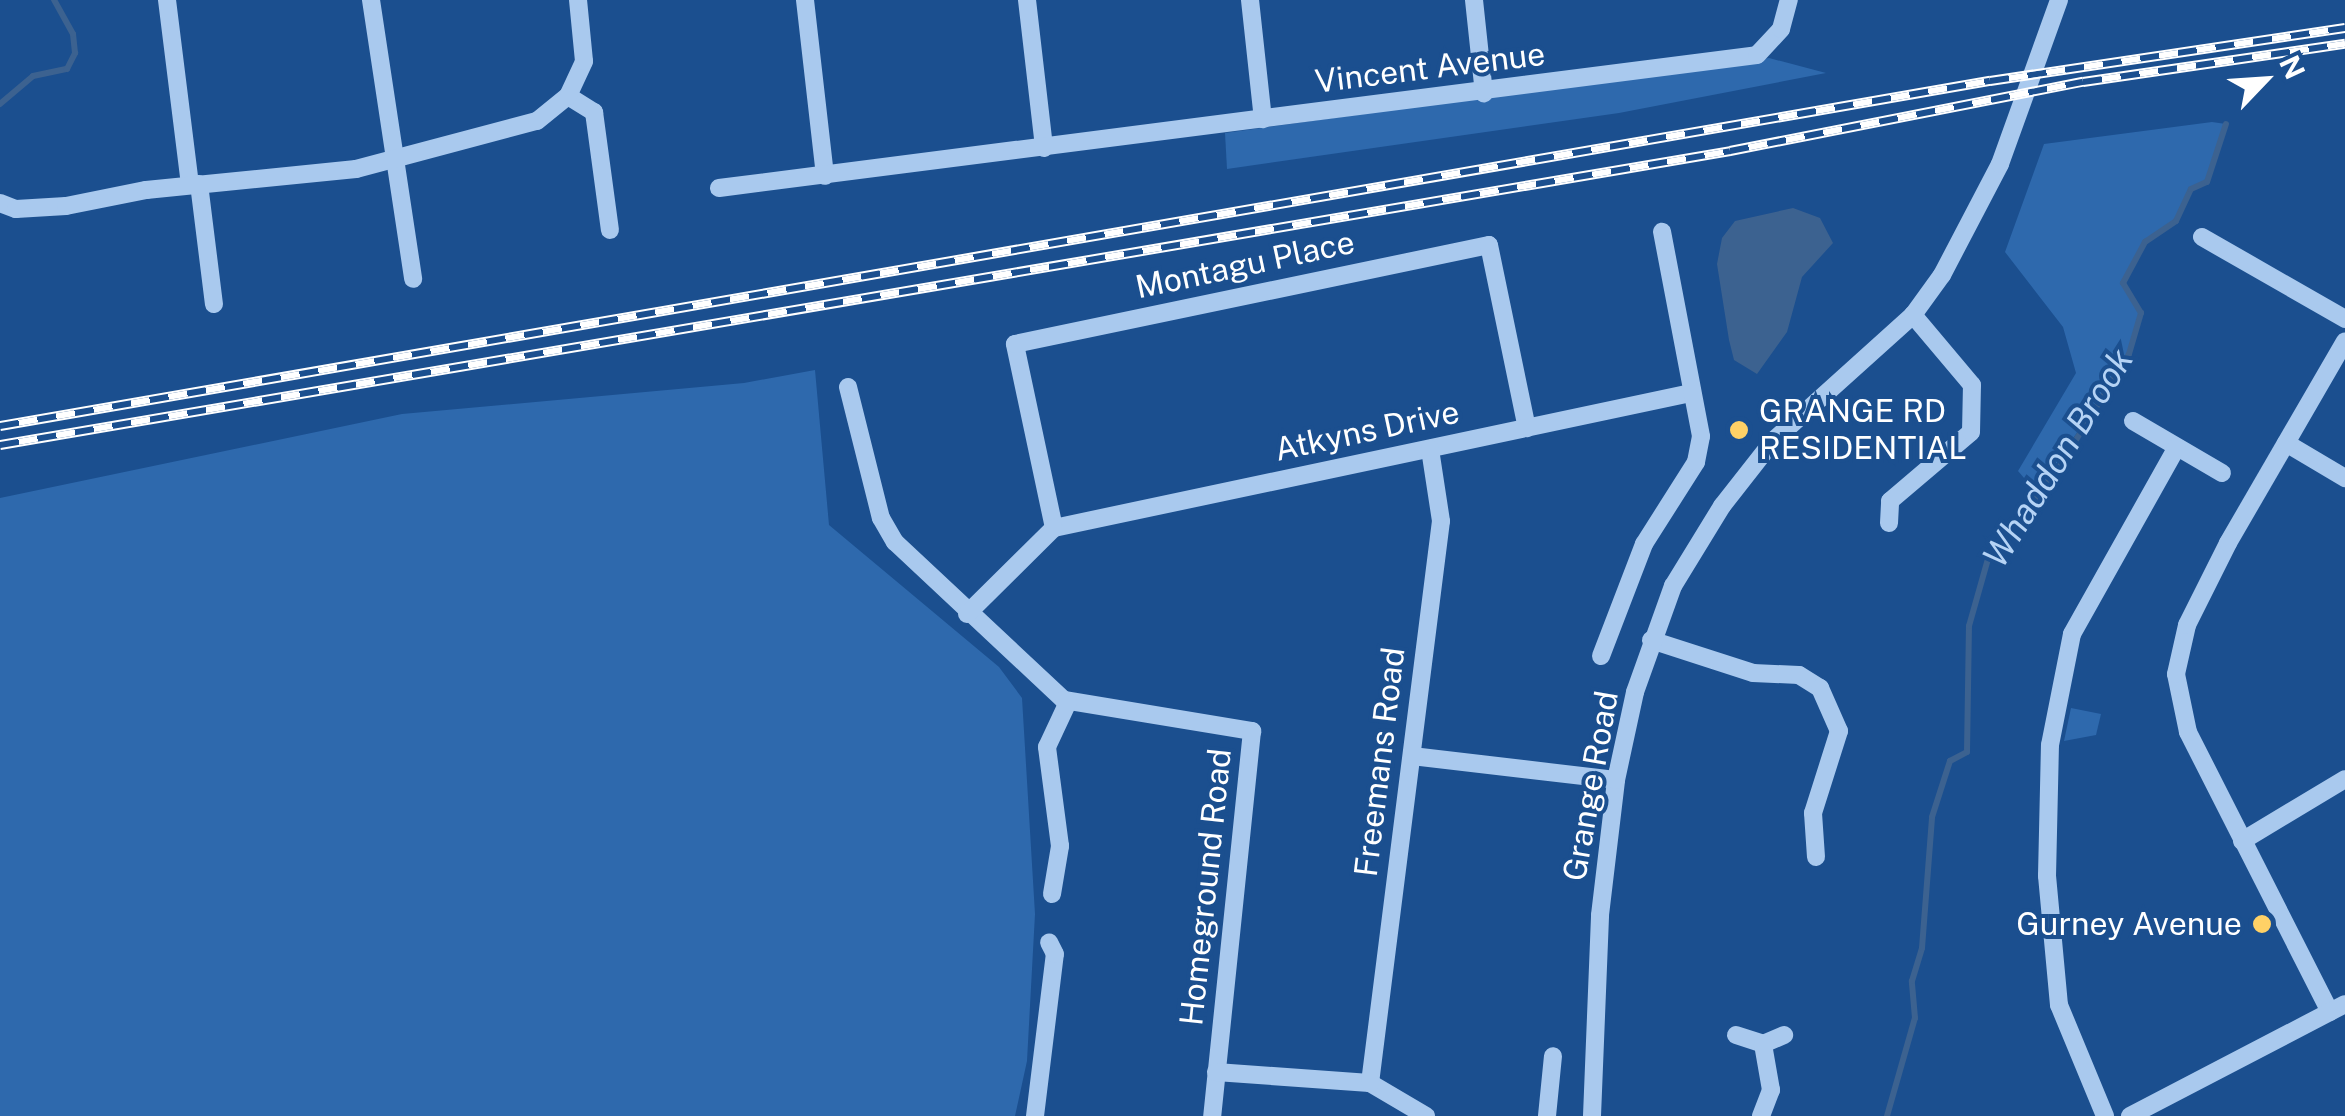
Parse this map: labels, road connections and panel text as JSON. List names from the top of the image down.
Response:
{
  "streets": {
    "street": [
      "Vincent Avenue",
      "Montagu Place",
      "Atkyns Drive",
      "Freemans Road",
      "Grange Road",
      "Homeground Road"
    ]
  },
  "crossings": [
    ["Montagu Place", "Atkyns Drive"],
    ["Atkyns Drive", "Freemans Road"]
  ],
  "water": ["Whaddon Brook"],
  "places": ["GRANGE RD RESIDENTIAL", "Gurney Avenue"],
  "north": "top right"
}
